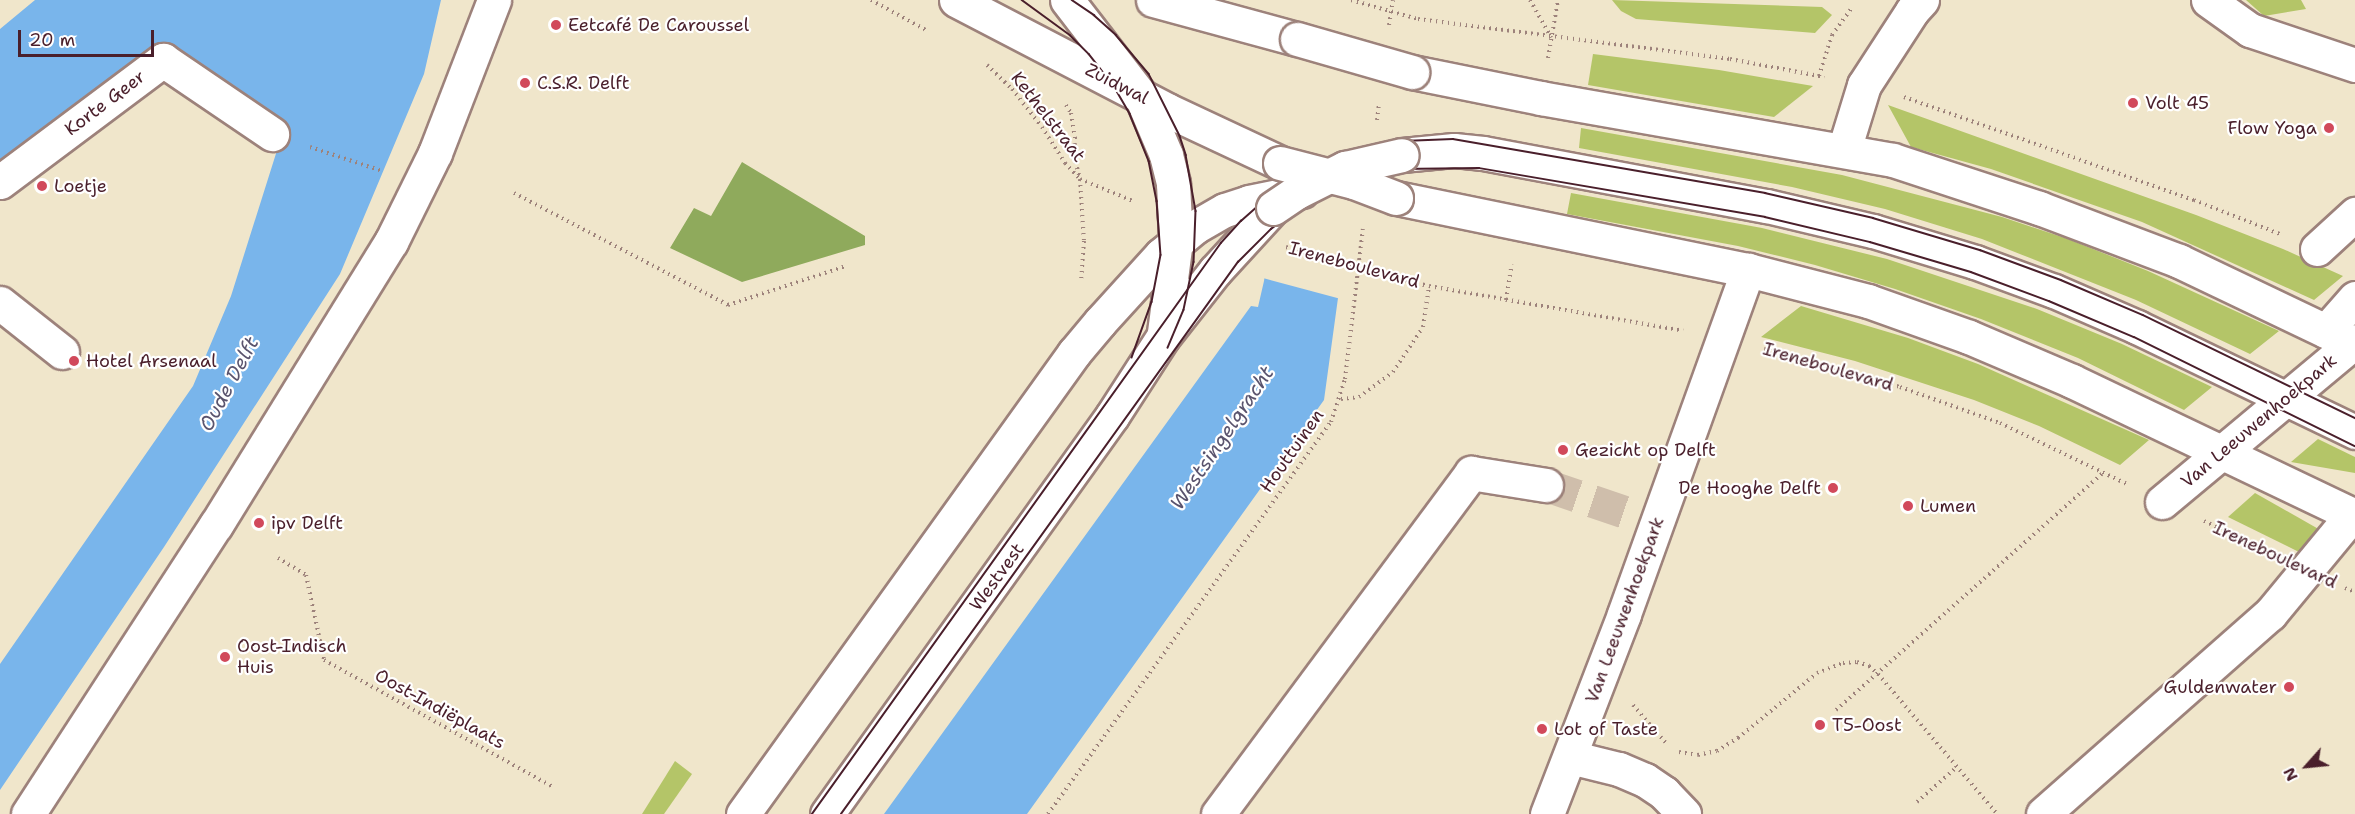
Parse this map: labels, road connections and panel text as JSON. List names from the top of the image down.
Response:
{
  "streets": {
    "street": [
      "Zuidwal",
      "Korte Geer",
      "Van Leeuwenhoekpark",
      "Westvest"
    ],
    "path": [
      "Kethelstraat",
      "Ireneboulevard",
      "Houttuinen",
      "Oost-Indiëplaats"
    ]
  },
  "crossings": [
    ["Zuidwal", "Westvest"],
    ["Ireneboulevard", "Van Leeuwenhoekpark"],
    ["Van Leeuwenhoekpark", "Westvest"]
  ],
  "water": ["Oude Delft", "Westsingelgracht"],
  "places": [
    "Eetcafé De Caroussel",
    "C.S.R. Delft",
    "Volt 45",
    "Flow Yoga",
    "Loetje",
    "Hotel Arsenaal",
    "Gezicht op Delft",
    "De Hooghe Delft",
    "Lumen",
    "ipv Delft",
    "Oost-Indisch Huis",
    "Guldenwater",
    "T5-Oost",
    "Lot of Taste"
  ],
  "scale_bar": "20 m",
  "north": "bottom left"
}
